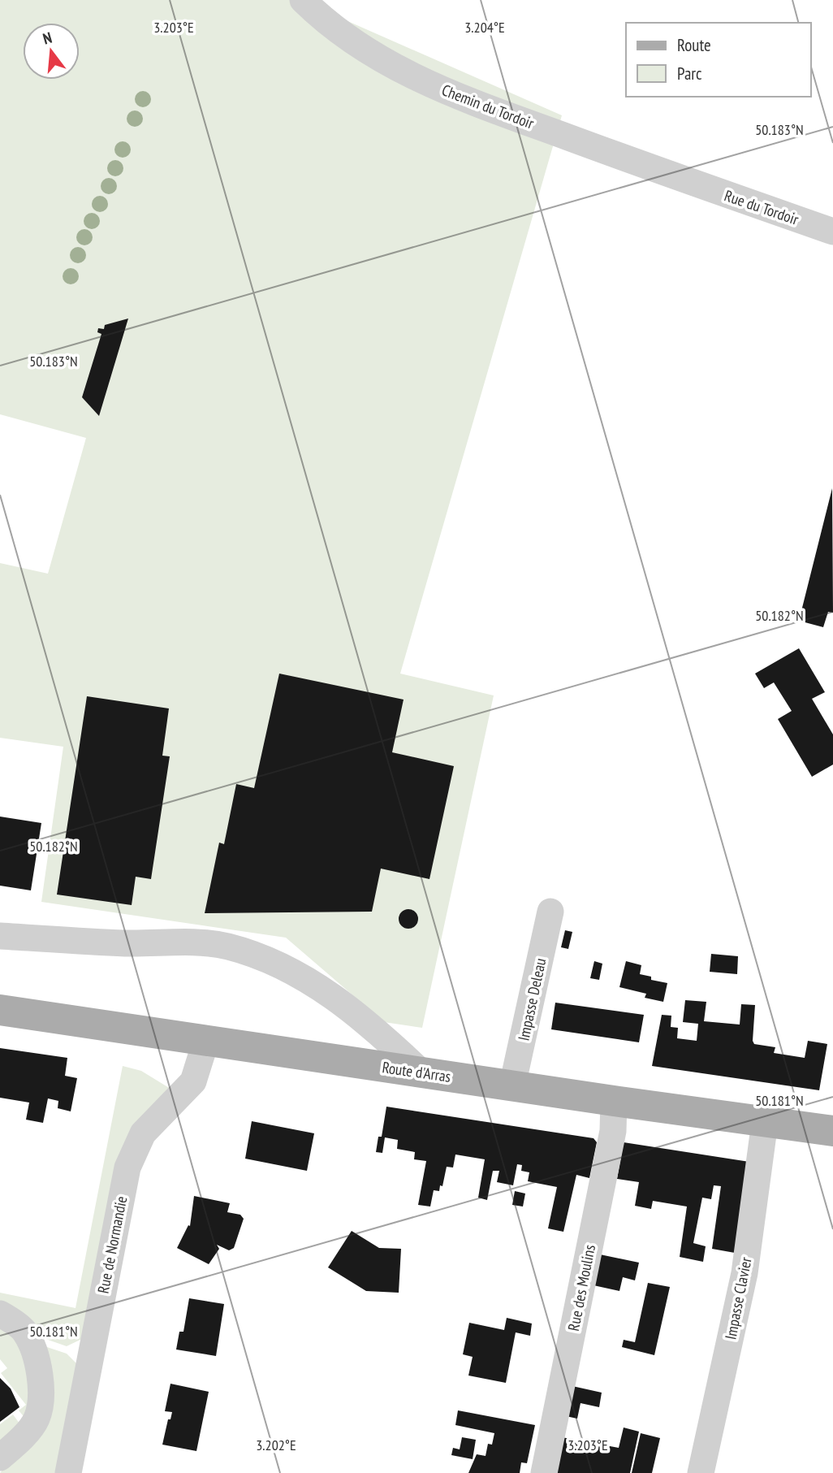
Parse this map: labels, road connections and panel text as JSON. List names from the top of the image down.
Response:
{
  "streets": {
    "main road": ["Route d'Arras"],
    "street": [
      "Chemin du Tordoir",
      "Rue du Tordoir",
      "Impasse Deleau",
      "Rue de Normandie",
      "Rue des Moulins",
      "Impasse Clavier"
    ]
  },
  "crossings": [
    ["Chemin du Tordoir", "Rue du Tordoir"],
    ["Impasse Deleau", "Route d'Arras"],
    ["Route d'Arras", "Rue de Normandie"],
    ["Route d'Arras", "Rue des Moulins"],
    ["Route d'Arras", "Impasse Clavier"]
  ],
  "legend": ["Route", "Parc"],
  "north": "top",
  "coordinates": [
    "3.203°E",
    "3.204°E",
    "50.183°N",
    "50.182°N",
    "50.181°N",
    "3.202°E"
  ]
}
